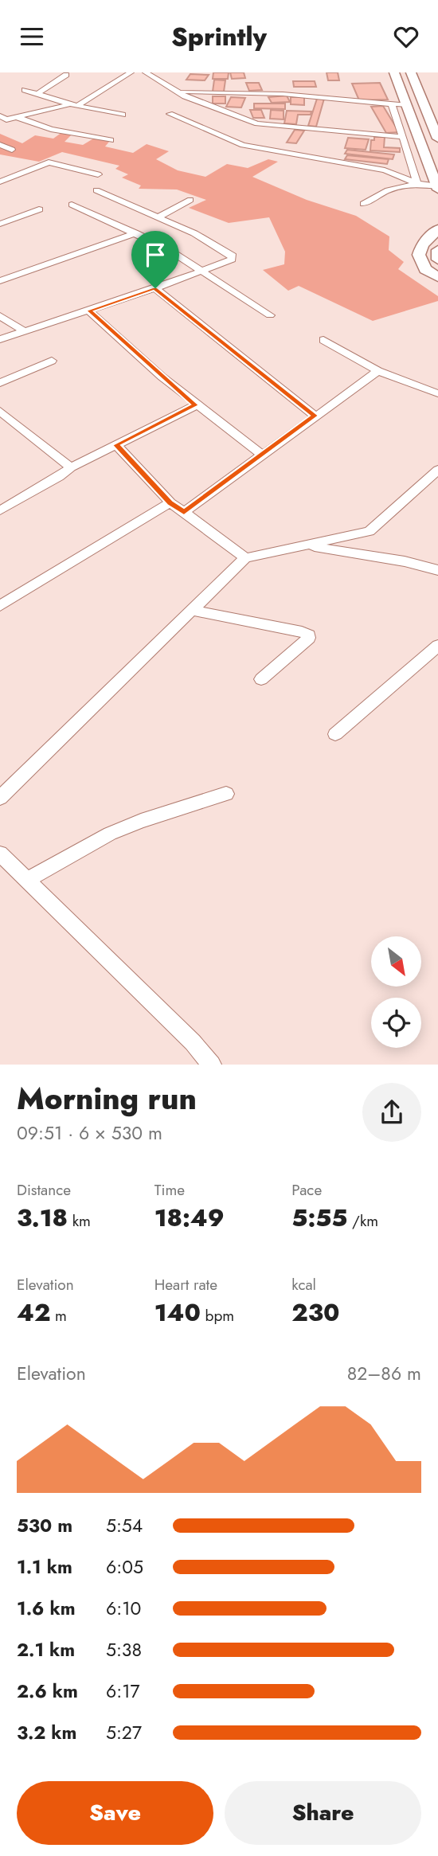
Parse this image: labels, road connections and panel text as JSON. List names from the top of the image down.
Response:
{
  "north": "bottom right",
  "page": {
    "header": "Sprintly",
    "heading": ["Morning run", "09:51 · 6 × 530 m"],
    "stats": [
      ["Distance", "3.18 km"],
      ["Time", "18:49"],
      ["Pace", "5:55 /km"],
      ["Elevation", "42 m"],
      ["Heart rate", "140 bpm"],
      ["kcal", "230"]
    ],
    "chart": ["Elevation", "82–86 m"],
    "list": [
      {
        "name": "530 m",
        "note": "5:54"
      },
      {
        "name": "1.1 km",
        "note": "6:05"
      },
      {
        "name": "1.6 km",
        "note": "6:10"
      },
      {
        "name": "2.1 km",
        "note": "5:38"
      },
      {
        "name": "2.6 km",
        "note": "6:17"
      },
      {
        "name": "3.2 km",
        "note": "5:27"
      }
    ],
    "buttons": ["Save", "Share"]
  }
}
